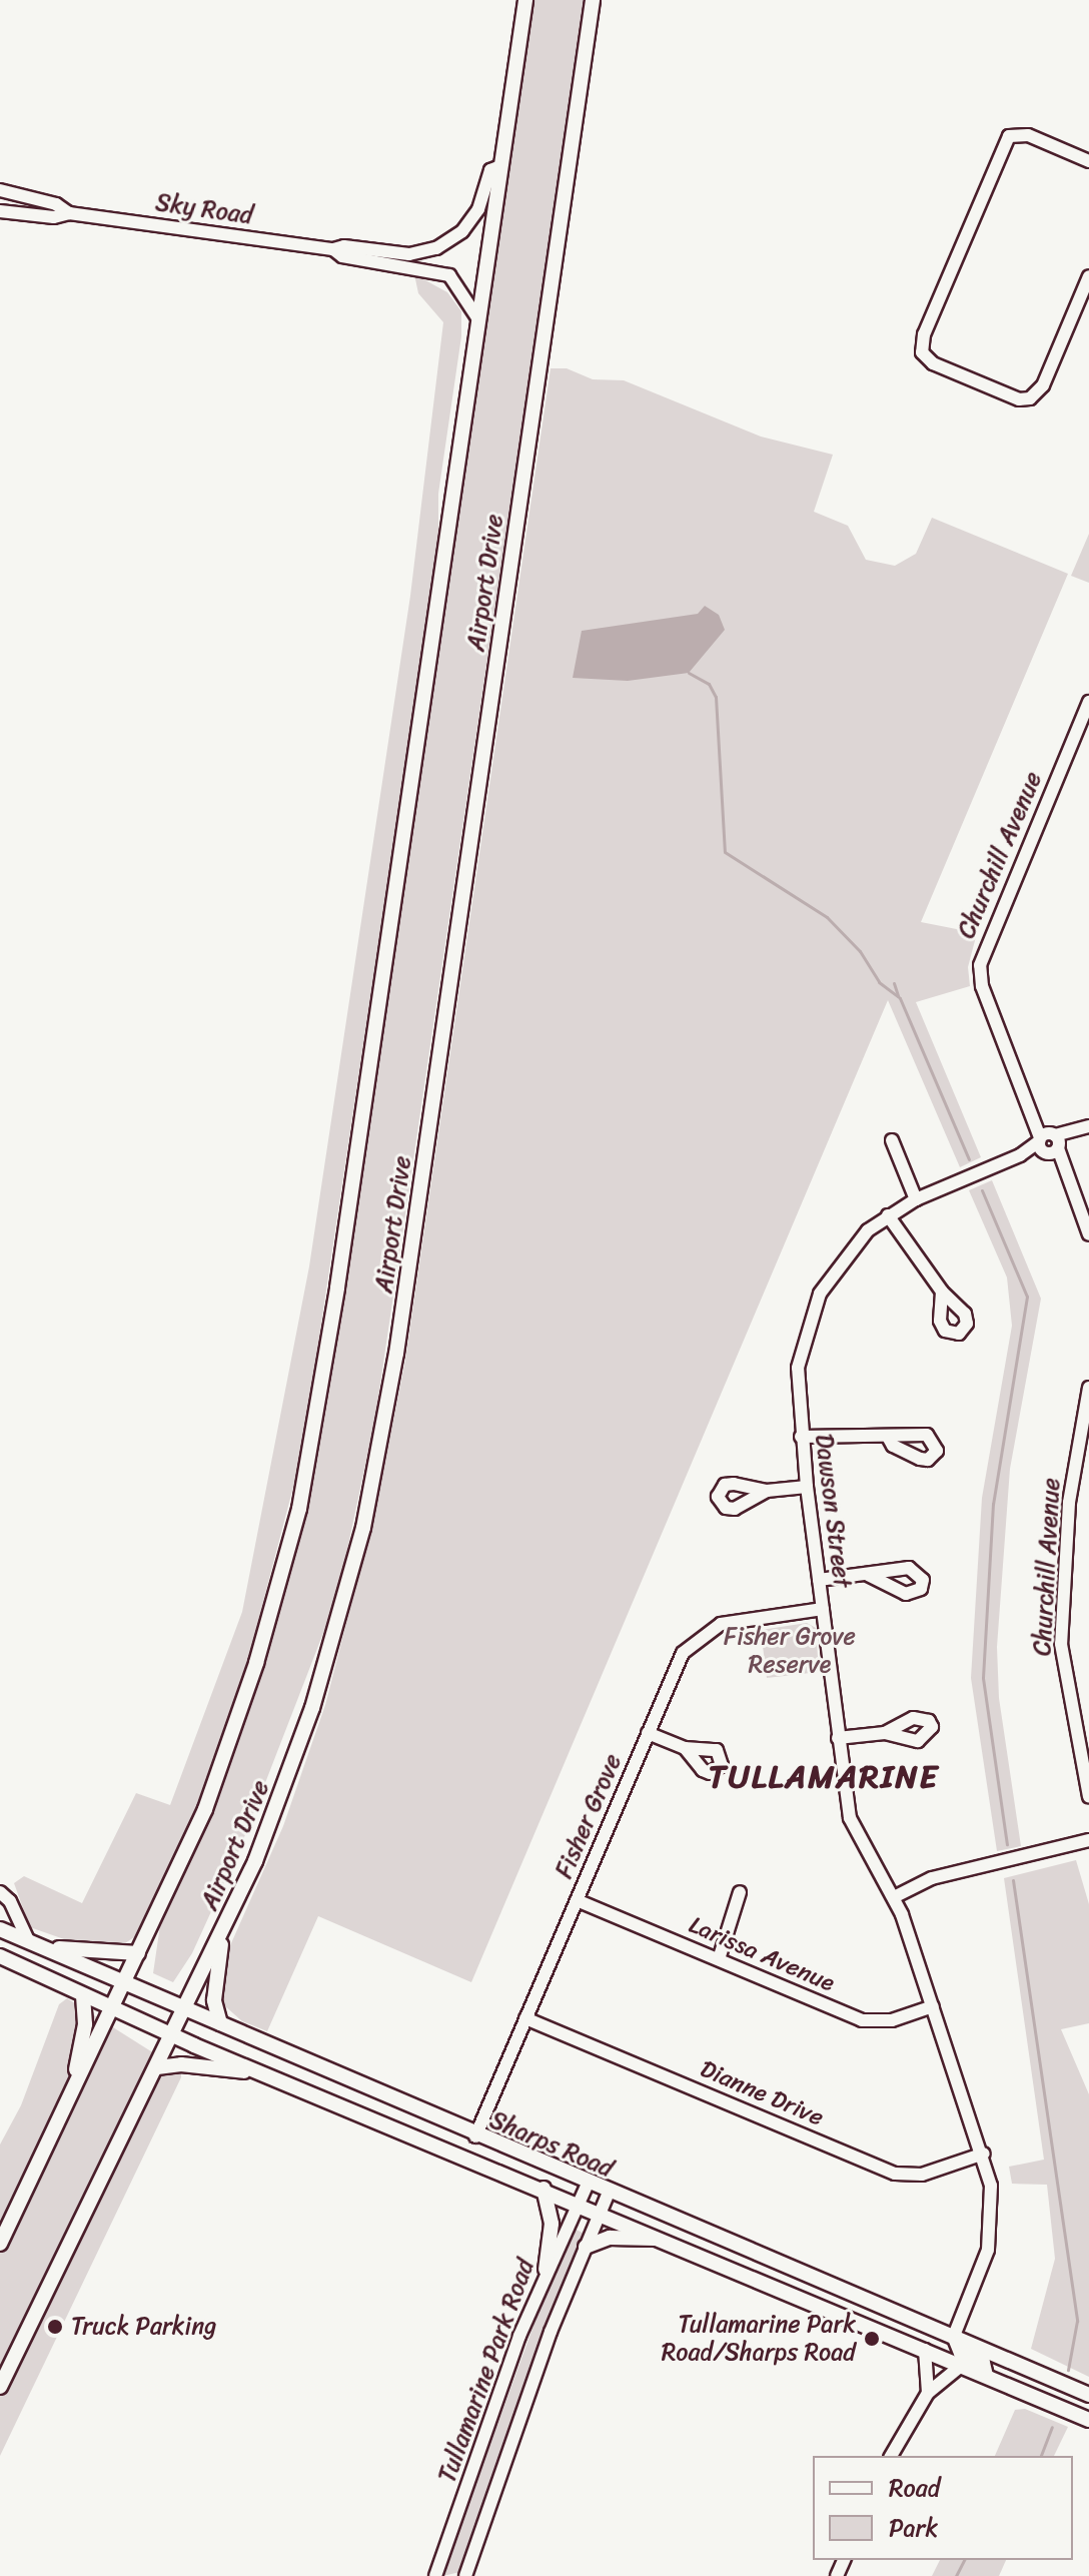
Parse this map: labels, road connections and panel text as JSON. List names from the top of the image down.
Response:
{
  "streets": {
    "main road": ["Airport Drive", "Sharps Road"],
    "street": [
      "Sky Road",
      "Churchill Avenue",
      "Dawson Street",
      "Fisher Grove",
      "Larissa Avenue",
      "Dianne Drive",
      "Tullamarine Park Road"
    ]
  },
  "crossings": [
    ["Sky Road", "Airport Drive"],
    ["Airport Drive", "Sharps Road"],
    ["Churchill Avenue", "Dawson Street"],
    ["Dawson Street", "Fisher Grove"],
    ["Dawson Street", "Larissa Avenue"],
    ["Dawson Street", "Dianne Drive"],
    ["Dawson Street", "Sharps Road"],
    ["Fisher Grove", "Larissa Avenue"],
    ["Fisher Grove", "Dianne Drive"],
    ["Fisher Grove", "Sharps Road"],
    ["Sharps Road", "Tullamarine Park Road"]
  ],
  "districts": ["TULLAMARINE"],
  "parks": ["Fisher Grove Reserve"],
  "places": ["Truck Parking", "Tullamarine Park Road/Sharps Road"],
  "legend": ["Road", "Park"]
}
